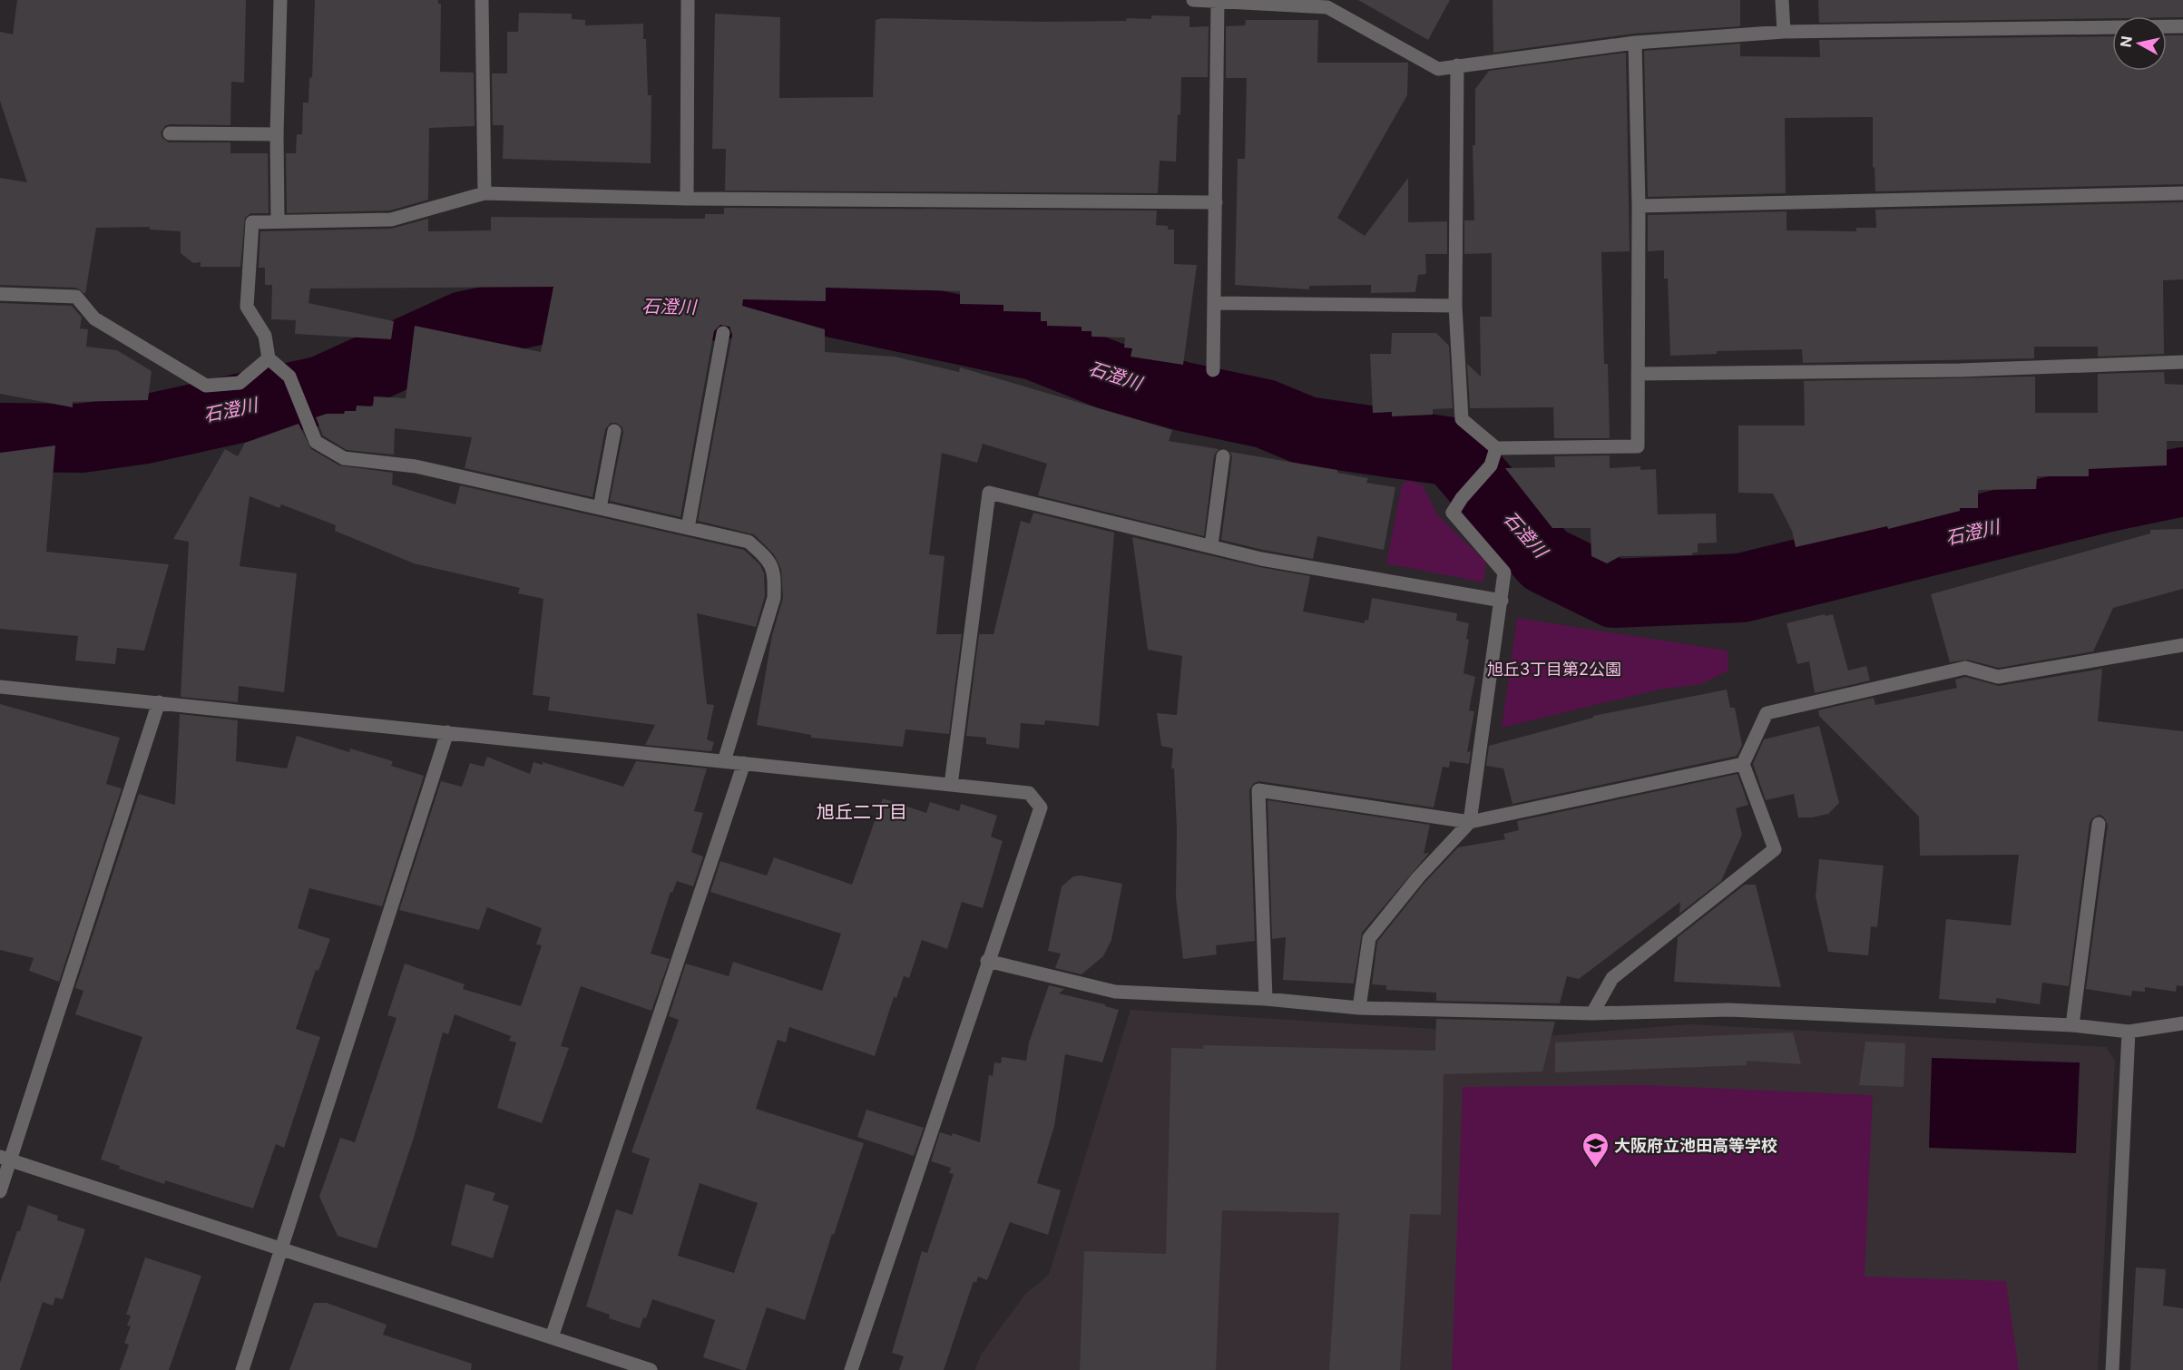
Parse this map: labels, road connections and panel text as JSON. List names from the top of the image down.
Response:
{
  "districts": ["旭丘二丁目"],
  "water": ["石澄川"],
  "parks": ["旭丘3丁目第2公園"],
  "places": {
    "school or university": ["大阪府立池田高等学校"]
  },
  "north": "left"
}
